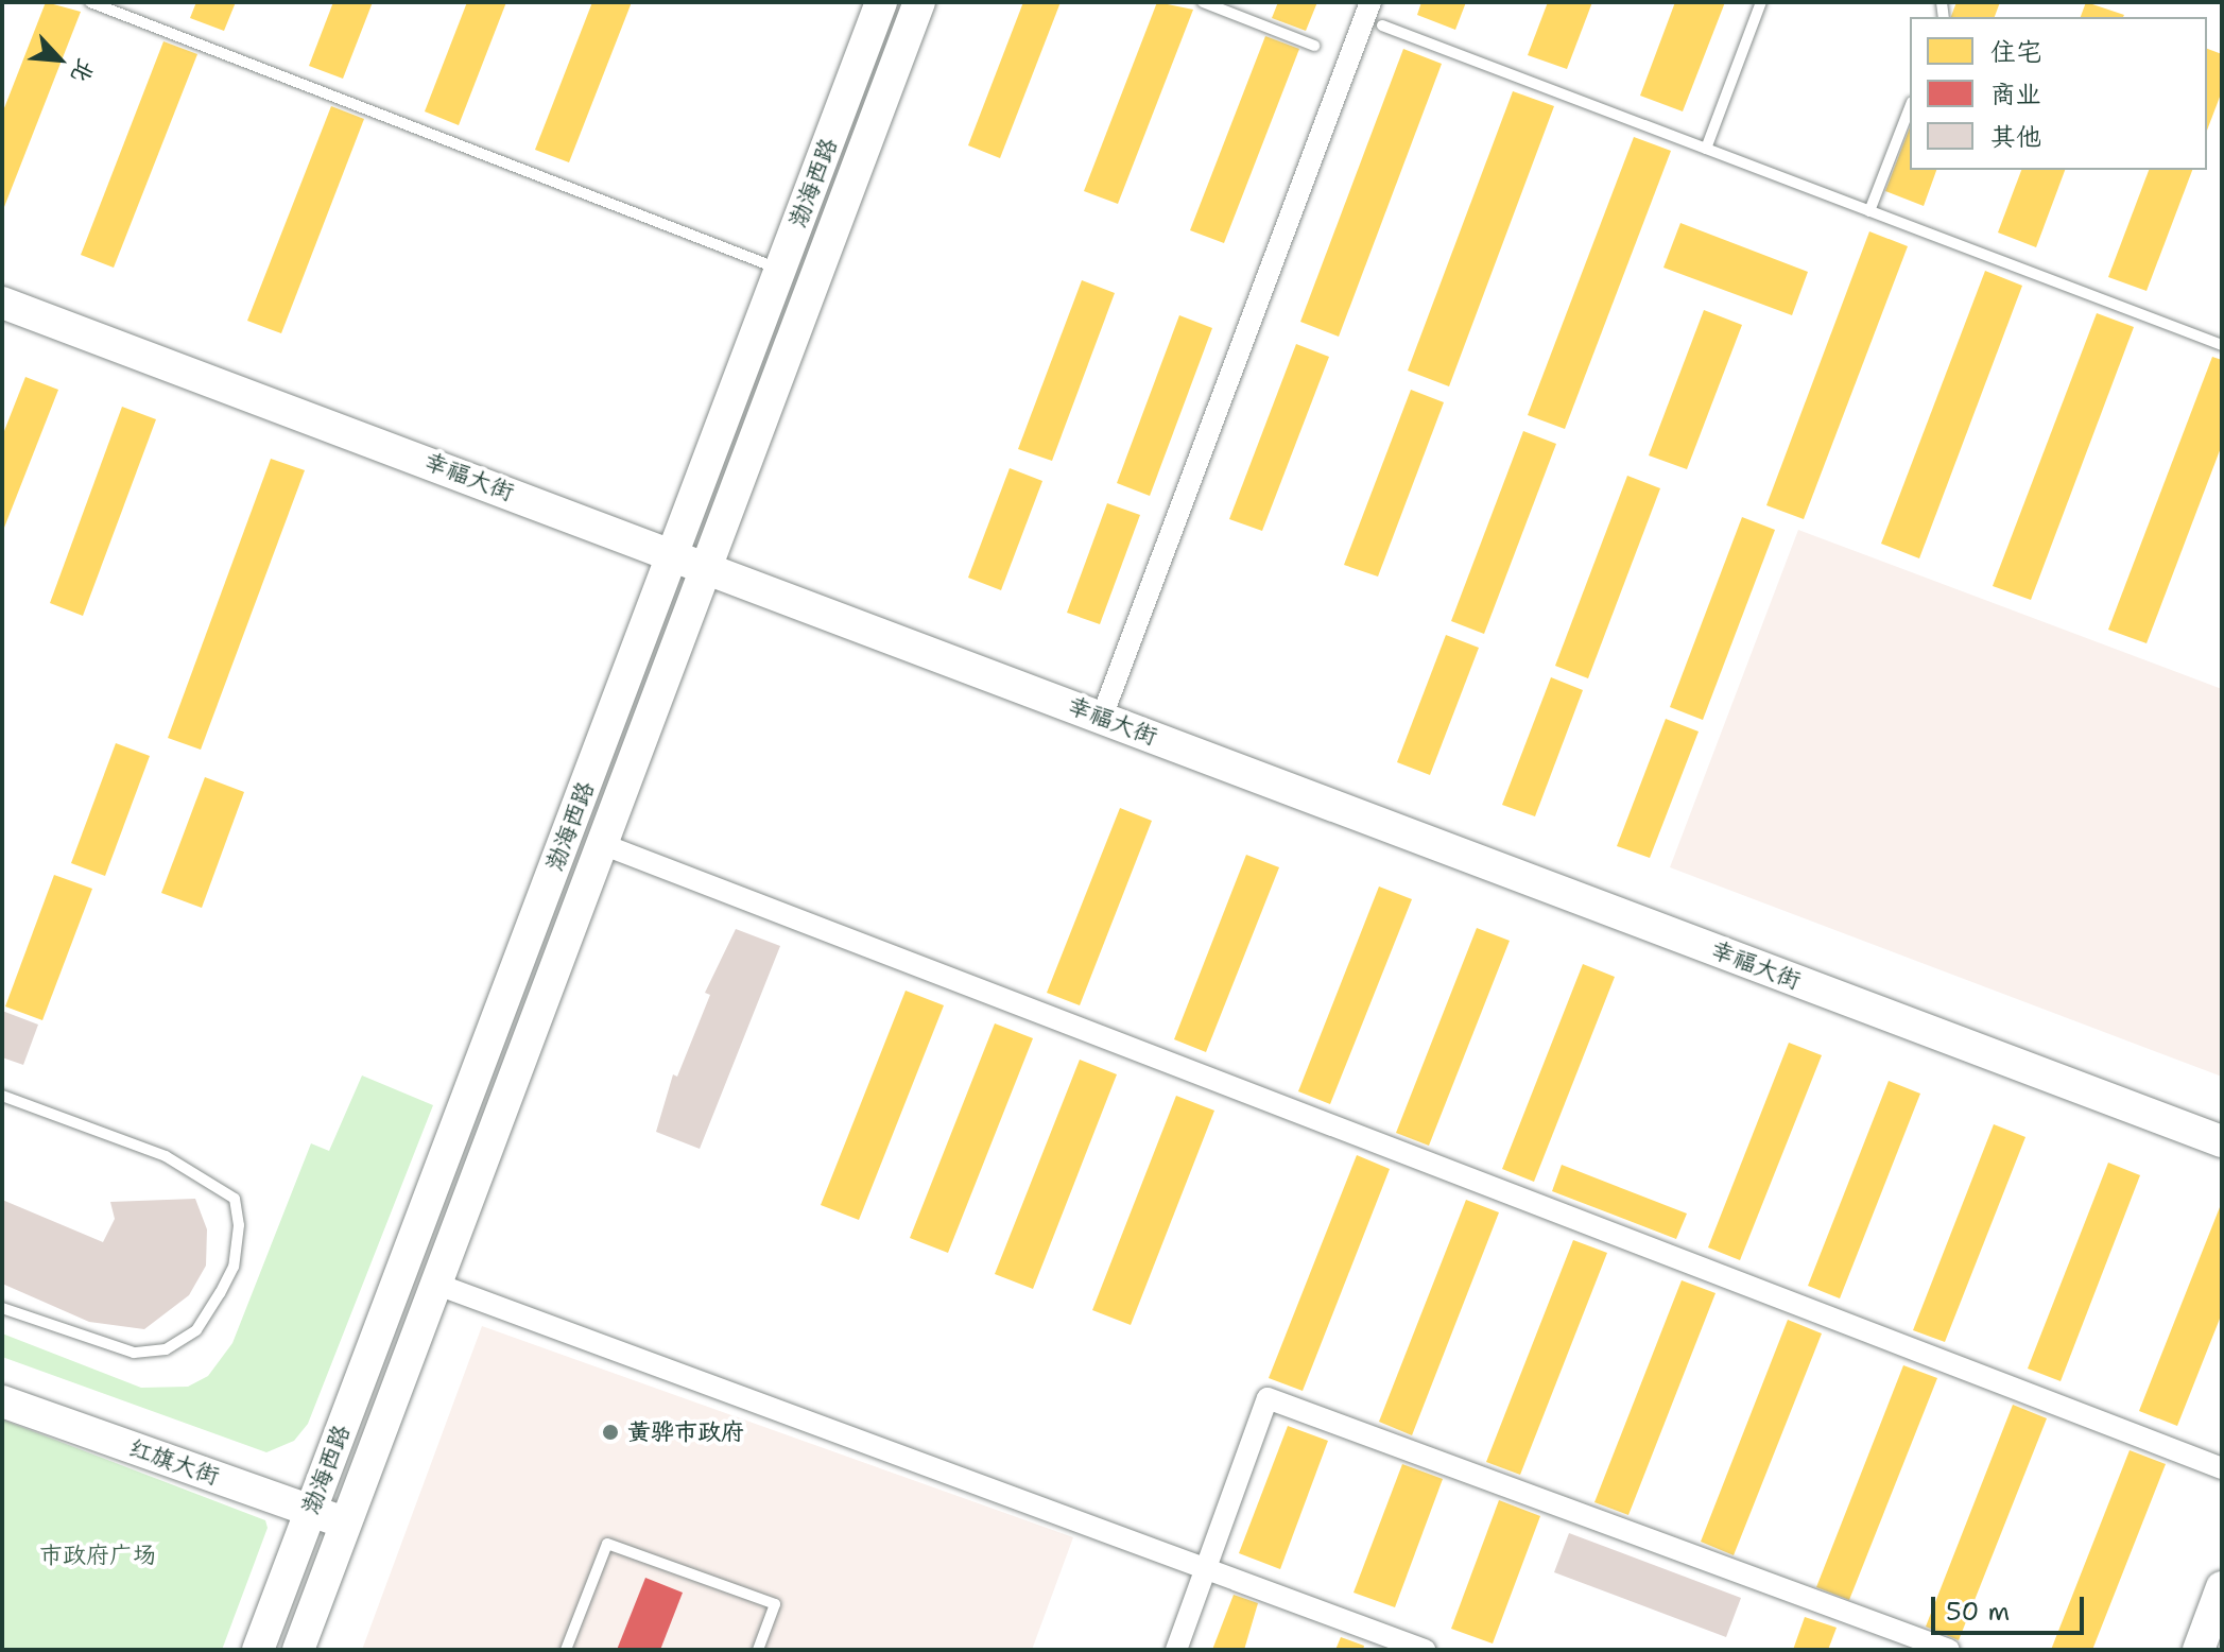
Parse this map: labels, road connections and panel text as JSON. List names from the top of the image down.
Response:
{
  "streets": {
    "main road": ["渤海西路", "幸福大街", "红旗大街"]
  },
  "crossings": [
    ["渤海西路", "幸福大街"],
    ["渤海西路", "红旗大街"]
  ],
  "parks": ["市政府广场"],
  "places": ["黄骅市政府"],
  "legend": ["住宅", "商业", "其他"],
  "scale_bar": "50 m",
  "north": "bottom right"
}
